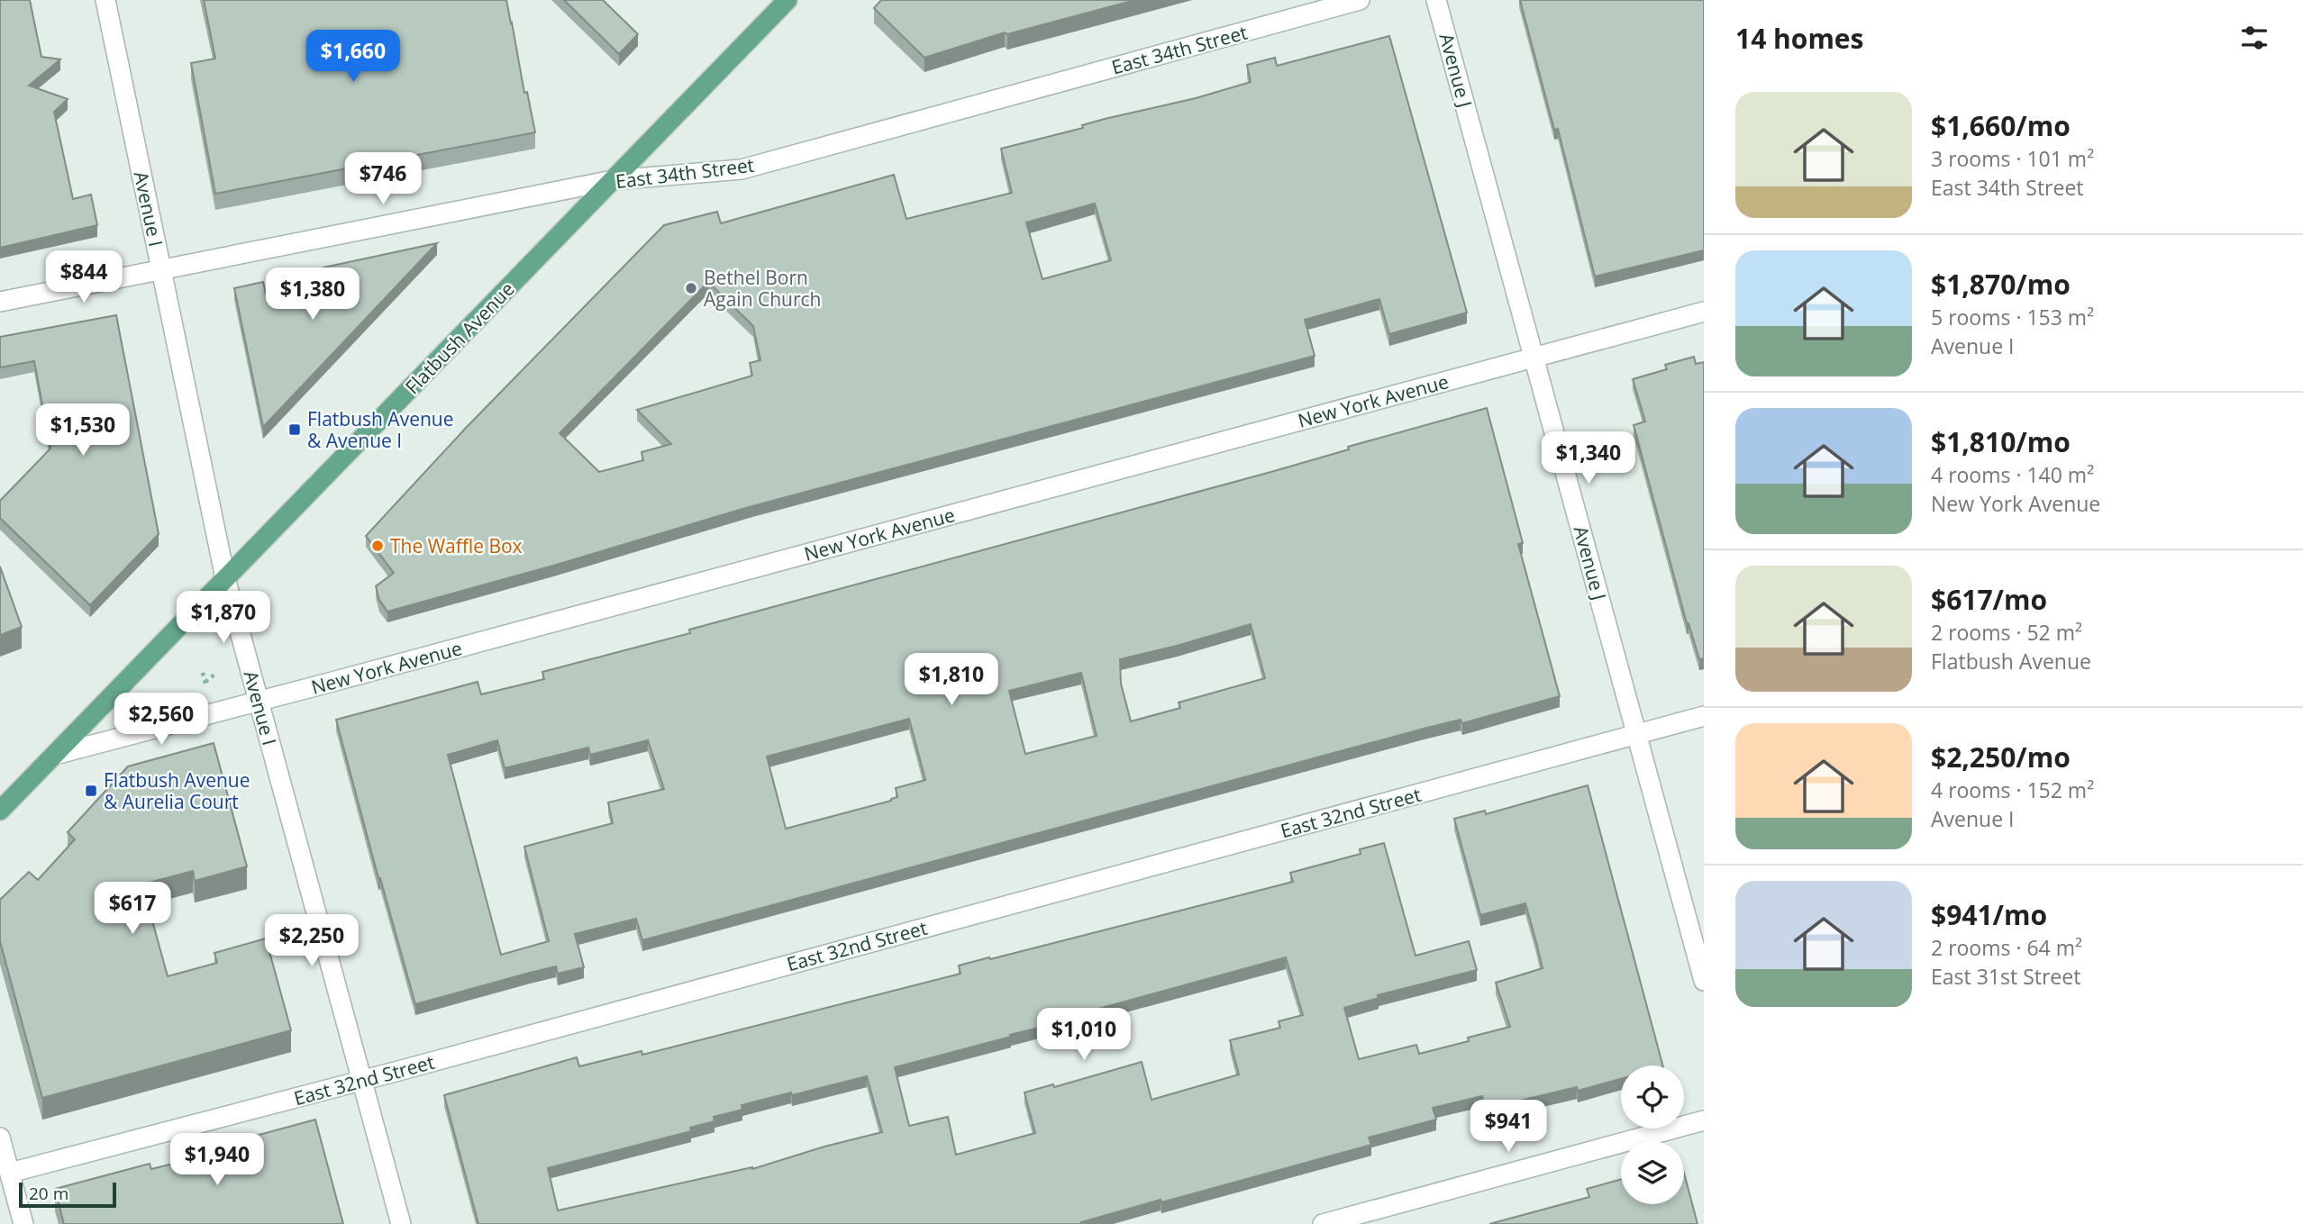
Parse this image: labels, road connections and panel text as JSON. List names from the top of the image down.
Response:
{
  "streets": {
    "main road": ["Flatbush Avenue"],
    "street": [
      "East 34th Street",
      "Avenue J",
      "Avenue I",
      "New York Avenue",
      "East 32nd Street"
    ]
  },
  "crossings": [
    ["East 34th Street", "Avenue I"],
    ["East 34th Street", "Flatbush Avenue"],
    ["Avenue J", "New York Avenue"],
    ["Avenue J", "East 32nd Street"],
    ["Avenue I", "Flatbush Avenue"],
    ["Avenue I", "New York Avenue"],
    ["Avenue I", "East 32nd Street"],
    ["Flatbush Avenue", "New York Avenue"]
  ],
  "places": {
    "other": ["Bethel Born Again Church", "The Waffle Box"],
    "transit": ["Flatbush Avenue & Avenue I", "Flatbush Avenue & Aurelia Court"]
  },
  "scale_bar": "20 m",
  "page": {
    "heading": "14 homes",
    "price": [
      "$1,660",
      "$746",
      "$844",
      "$1,380",
      "$1,530",
      "$1,340",
      "$1,870",
      "$1,810",
      "$2,560",
      "$617",
      "$2,250",
      "$1,010",
      "$941",
      "$1,940"
    ],
    "list": [
      {
        "name": "$1,660/mo",
        "note": "3 rooms · 101 m² · East 34th Street"
      },
      {
        "name": "$1,870/mo",
        "note": "5 rooms · 153 m² · Avenue I"
      },
      {
        "name": "$1,810/mo",
        "note": "4 rooms · 140 m² · New York Avenue"
      },
      {
        "name": "$617/mo",
        "note": "2 rooms · 52 m² · Flatbush Avenue"
      },
      {
        "name": "$2,250/mo",
        "note": "4 rooms · 152 m² · Avenue I"
      },
      {
        "name": "$941/mo",
        "note": "2 rooms · 64 m² · East 31st Street"
      }
    ],
    "scale": "20 m"
  }
}
